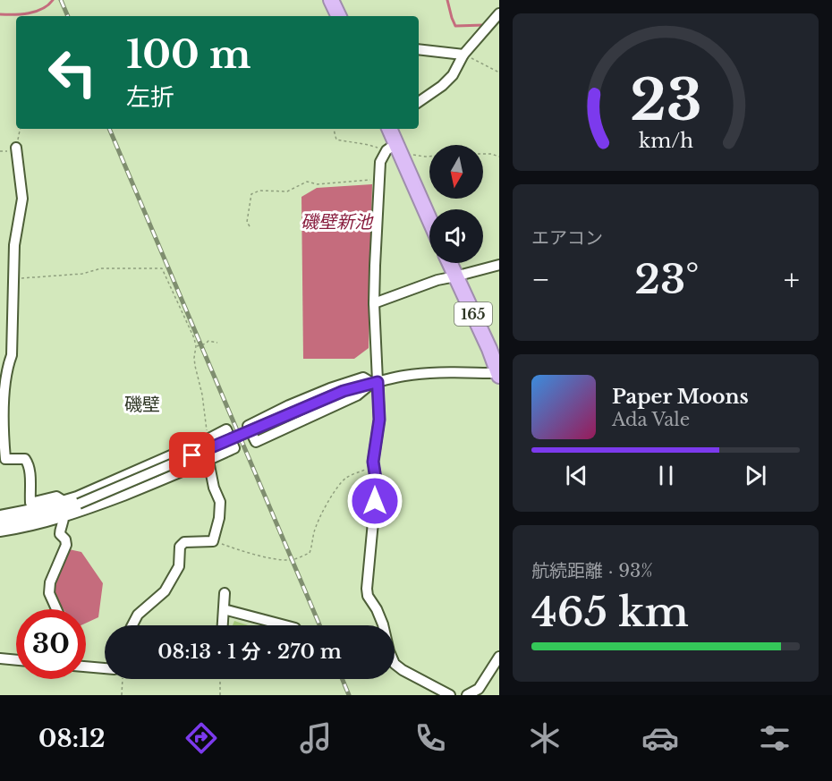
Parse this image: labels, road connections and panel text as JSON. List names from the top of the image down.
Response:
{
  "streets": {
    "highway": ["165"]
  },
  "districts": ["磯壁"],
  "water": ["磯壁新池"],
  "north": "bottom",
  "page": {
    "turn": ["100 m", "左折"],
    "tile": [
      "エアコン",
      ["航続距離 · 93%", "465 km"]
    ],
    "heat": ["−", "23°", "+"],
    "song": ["Paper Moons", "Ada Vale"],
    "limit": "30",
    "trip": "08:13 · 1 分 · 270 m",
    "tabs": "08:12",
    "gauge": ["23", "km/h"]
  }
}
